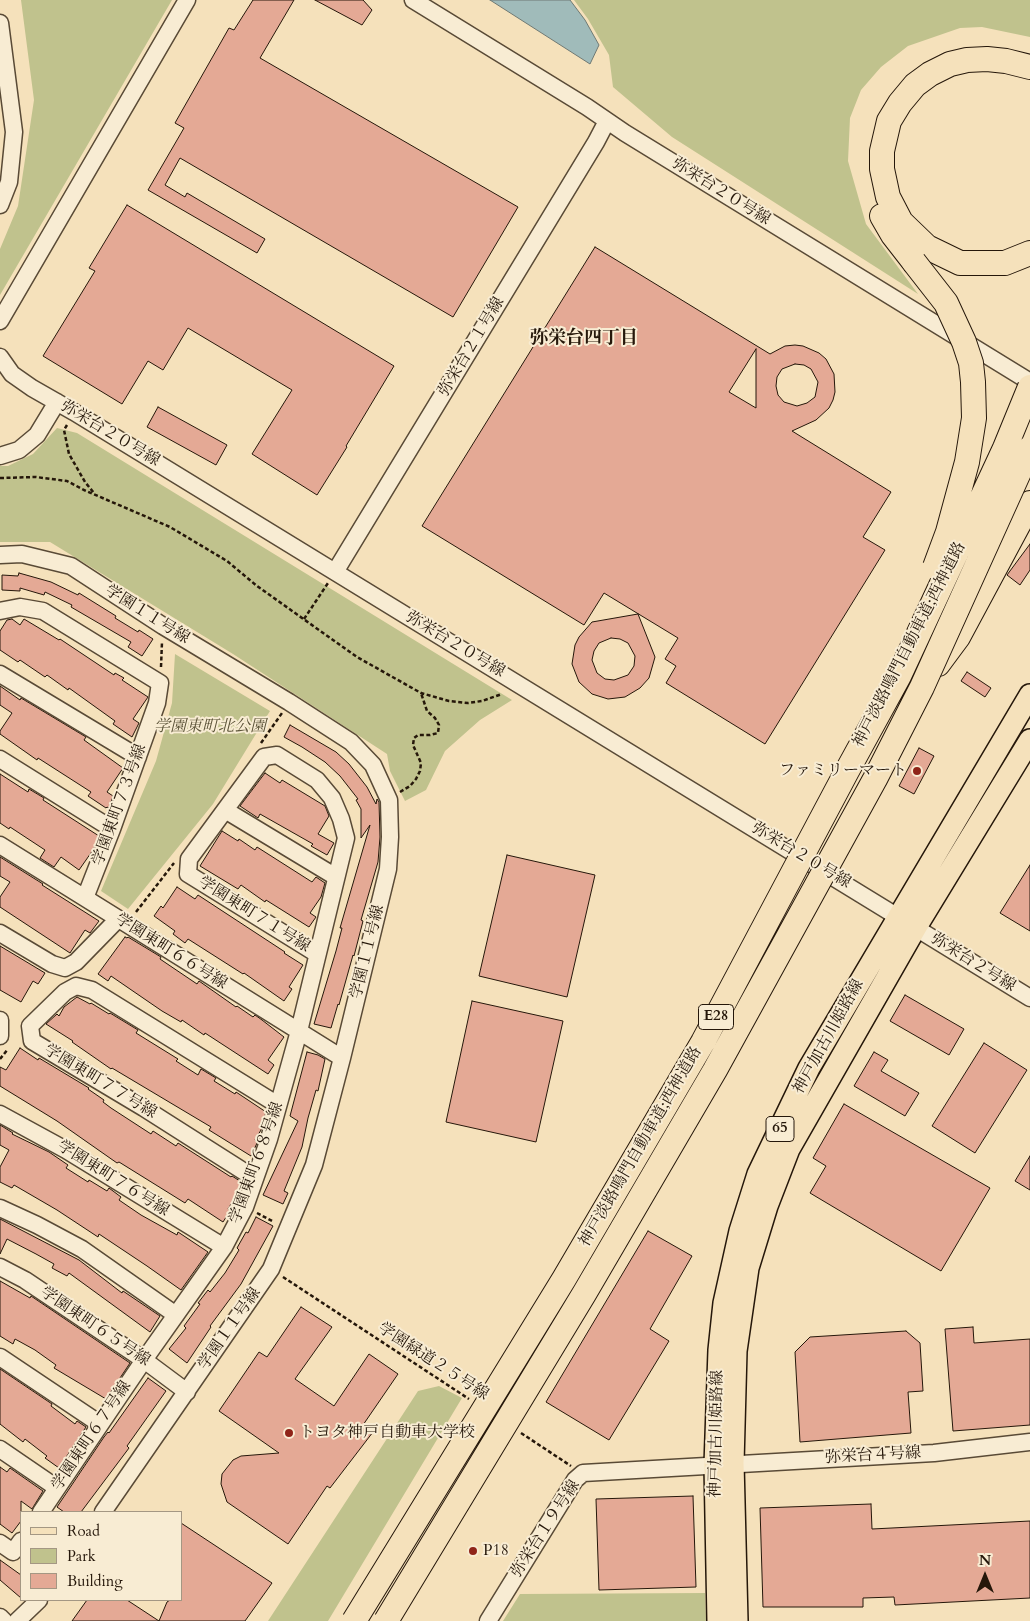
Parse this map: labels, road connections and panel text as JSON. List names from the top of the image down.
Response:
{
  "streets": {
    "highway": ["神戸淡路鳴門自動車道;西神道路", "E28"],
    "main road": ["神戸加古川姫路線", "65"],
    "street": [
      "弥栄台２０号線",
      "弥栄台２１号線",
      "学園１１号線",
      "学園東町７３号線",
      "学園東町７１号線",
      "学園東町６６号線",
      "弥栄台２号線",
      "学園東町７７号線",
      "学園東町６８号線",
      "学園東町７６号線",
      "学園東町６５号線",
      "学園東町６７号線",
      "弥栄台４号線",
      "弥栄台１９号線"
    ],
    "path": ["学園緑道２５号線"]
  },
  "crossings": [
    ["弥栄台２０号線", "弥栄台２１号線"],
    ["弥栄台２０号線", "弥栄台２号線"],
    ["弥栄台２０号線", "神戸加古川姫路線"],
    ["学園１１号線", "学園東町６６号線"],
    ["学園１１号線", "学園東町６５号線"],
    ["学園１１号線", "学園緑道２５号線"],
    ["学園東町７３号線", "学園東町６６号線"],
    ["学園東町７１号線", "学園東町６６号線"],
    ["学園東町７１号線", "学園東町６８号線"],
    ["学園東町６６号線", "学園東町６８号線"],
    ["弥栄台２号線", "神戸加古川姫路線"],
    ["神戸加古川姫路線", "弥栄台４号線"],
    ["神戸加古川姫路線", "弥栄台１９号線"],
    ["学園東町７７号線", "学園東町６８号線"],
    ["学園東町６８号線", "学園東町７６号線"],
    ["学園東町６８号線", "学園東町６５号線"],
    ["学園東町６８号線", "学園東町６７号線"],
    ["学園東町６５号線", "学園東町６７号線"],
    ["弥栄台４号線", "弥栄台１９号線"]
  ],
  "districts": ["弥栄台四丁目"],
  "parks": ["学園東町北公園"],
  "places": ["ファミリーマート", "トヨタ神戸自動車大学校", "P18"],
  "legend": ["Road", "Park", "Building"],
  "north": "top"
}
